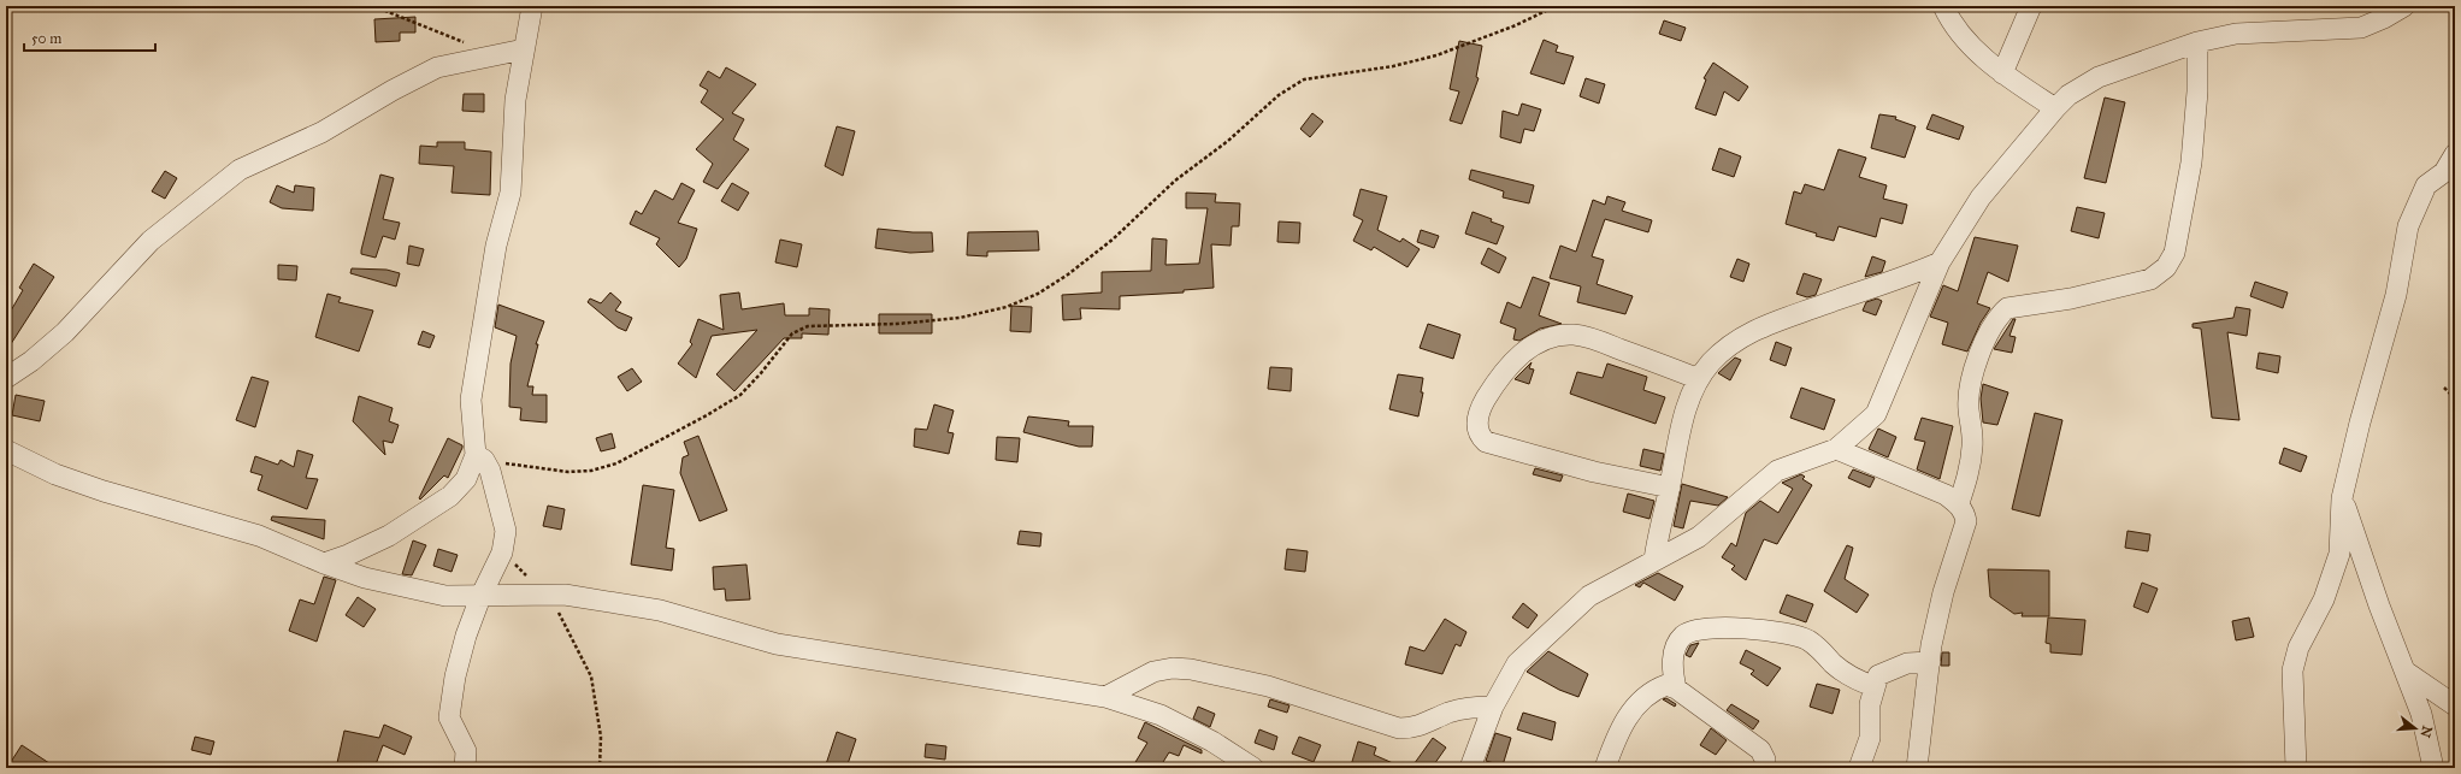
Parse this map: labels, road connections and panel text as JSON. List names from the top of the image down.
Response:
{
  "scale_bar": "50 m",
  "north": "right"
}
